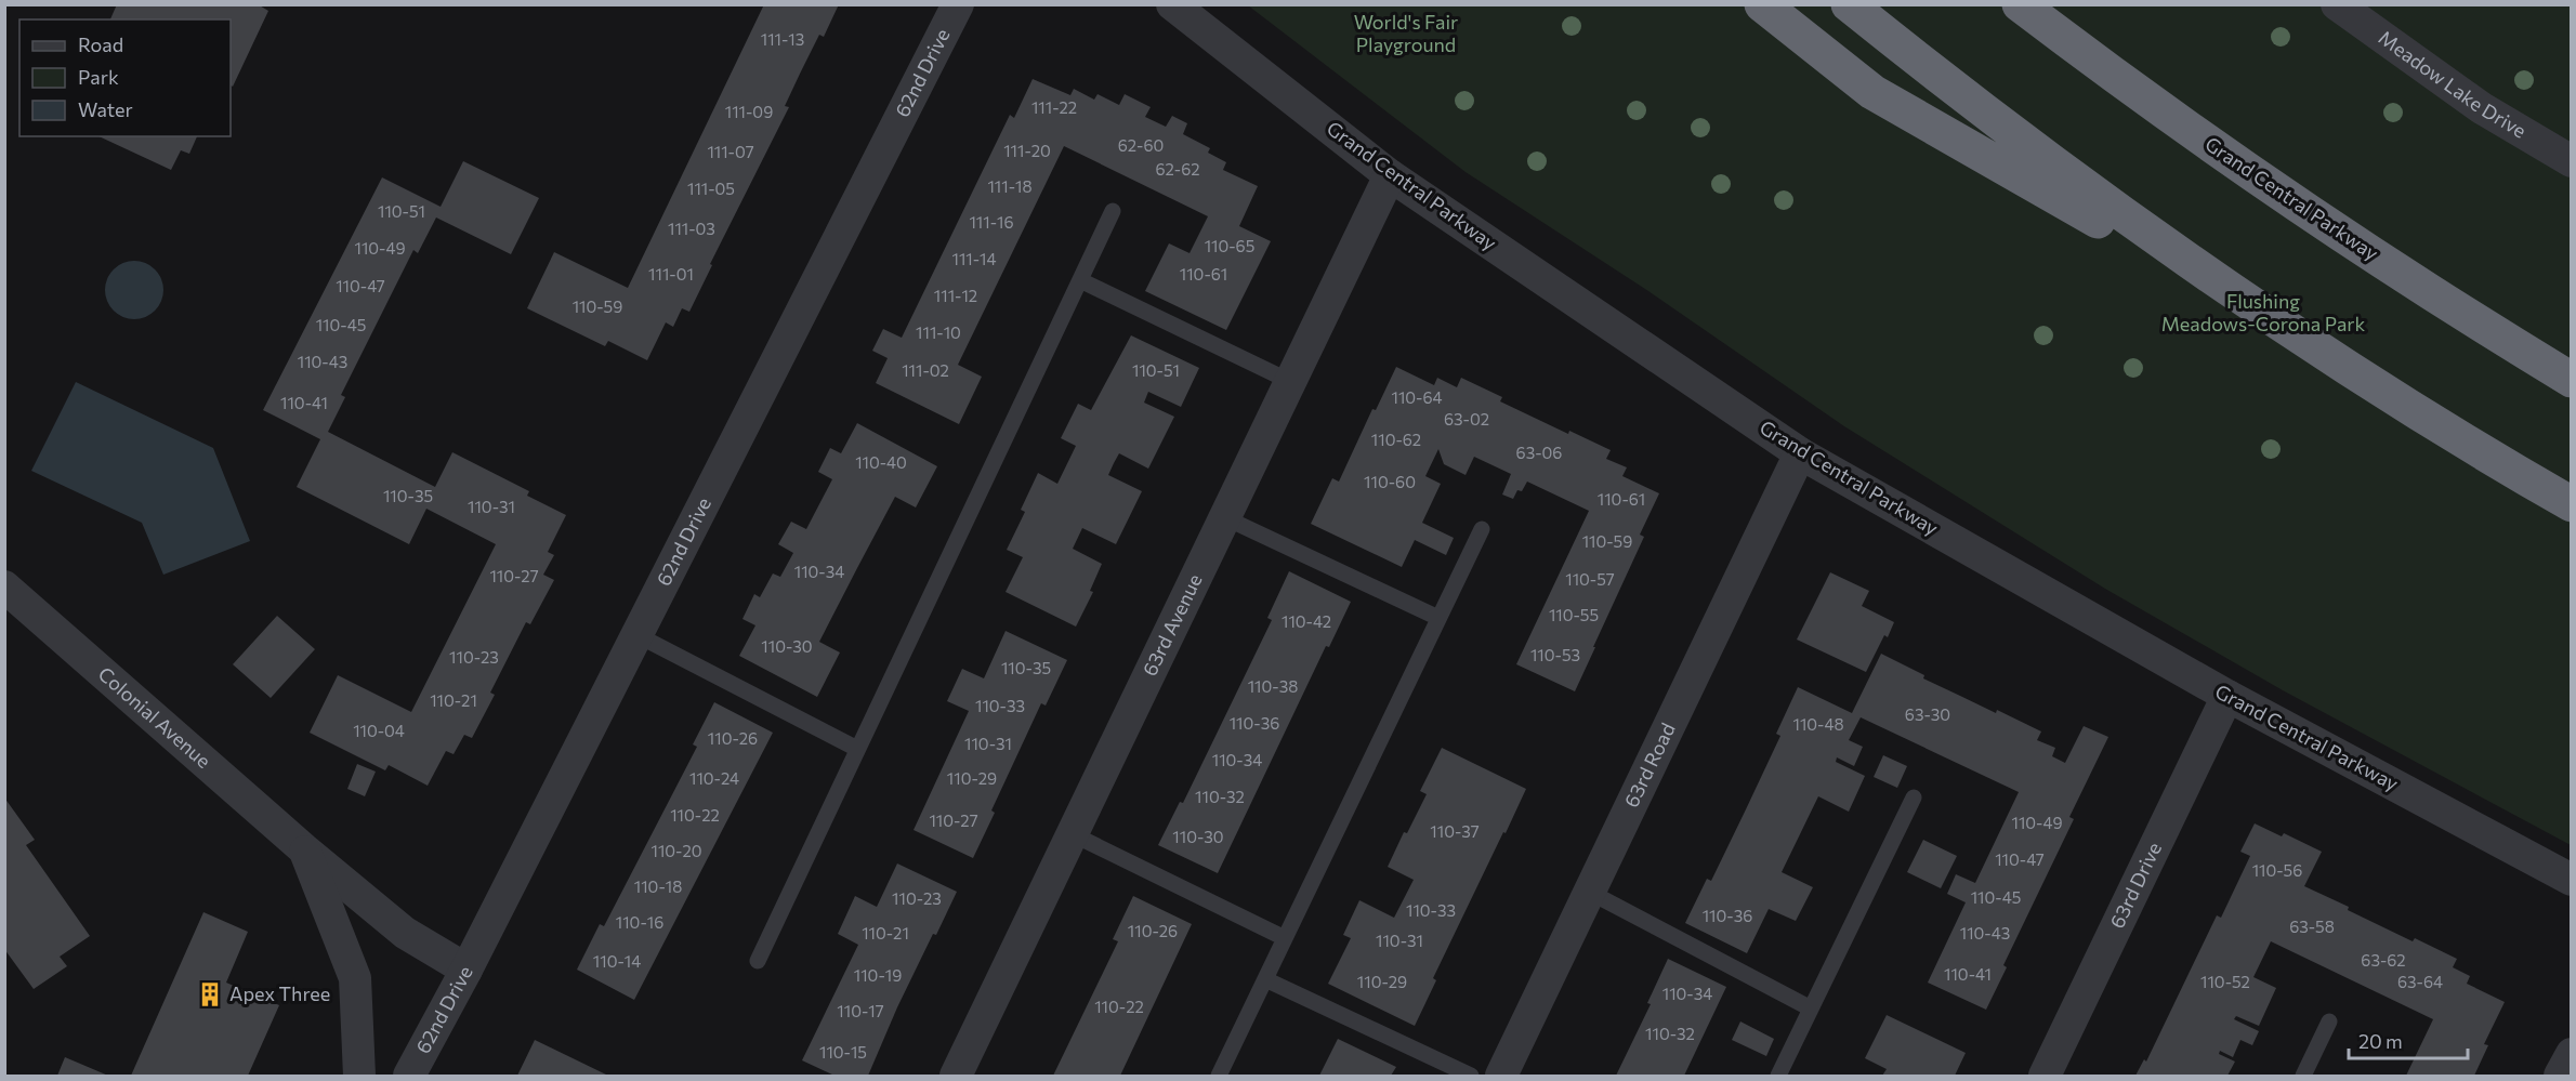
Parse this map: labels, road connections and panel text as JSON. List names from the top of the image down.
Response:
{
  "streets": {
    "highway": ["Grand Central Parkway"],
    "street": [
      "62nd Drive",
      "Meadow Lake Drive",
      "63rd Avenue",
      "Colonial Avenue",
      "63rd Road",
      "63rd Drive"
    ]
  },
  "crossings": [
    ["62nd Drive", "Colonial Avenue"],
    ["Grand Central Parkway", "63rd Avenue"],
    ["Grand Central Parkway", "63rd Road"],
    ["Grand Central Parkway", "63rd Drive"]
  ],
  "parks": ["World's Fair Playground", "Flushing Meadows-Corona Park"],
  "places": {
    "building": ["Apex Three"]
  },
  "house_numbers": [
    "111-13",
    "111-22",
    "111-09",
    "62-60",
    "111-20",
    "111-07",
    "62-62",
    "111-18",
    "111-05",
    "110-51",
    "111-16",
    "111-03",
    "110-65",
    "110-49",
    "111-14",
    "111-01",
    "110-61",
    "110-47",
    "111-12",
    "110-59",
    "110-45",
    "111-10",
    "110-43",
    "111-02",
    "110-51",
    "110-64",
    "110-41",
    "63-02",
    "110-62",
    "63-06",
    "110-40",
    "110-60",
    "110-35",
    "110-61",
    "110-31",
    "110-59",
    "110-34",
    "110-27",
    "110-57",
    "110-55",
    "110-42",
    "110-30",
    "110-53",
    "110-23",
    "110-35",
    "110-38",
    "110-21",
    "110-33",
    "63-30",
    "110-36",
    "110-48",
    "110-04",
    "110-26",
    "110-31",
    "110-34",
    "110-24",
    "110-29",
    "110-32",
    "110-22",
    "110-27",
    "110-49",
    "110-37",
    "110-30",
    "110-20",
    "110-47",
    "110-56",
    "110-18",
    "110-45",
    "110-23",
    "110-33",
    "110-36",
    "110-16",
    "63-58",
    "110-26",
    "110-21",
    "110-43",
    "110-31",
    "63-62",
    "110-14",
    "110-41",
    "110-19",
    "110-29",
    "110-52",
    "63-64",
    "110-34",
    "110-22",
    "110-17",
    "110-32",
    "110-15"
  ],
  "legend": ["Road", "Park", "Water"],
  "scale_bar": "20 m"
}
